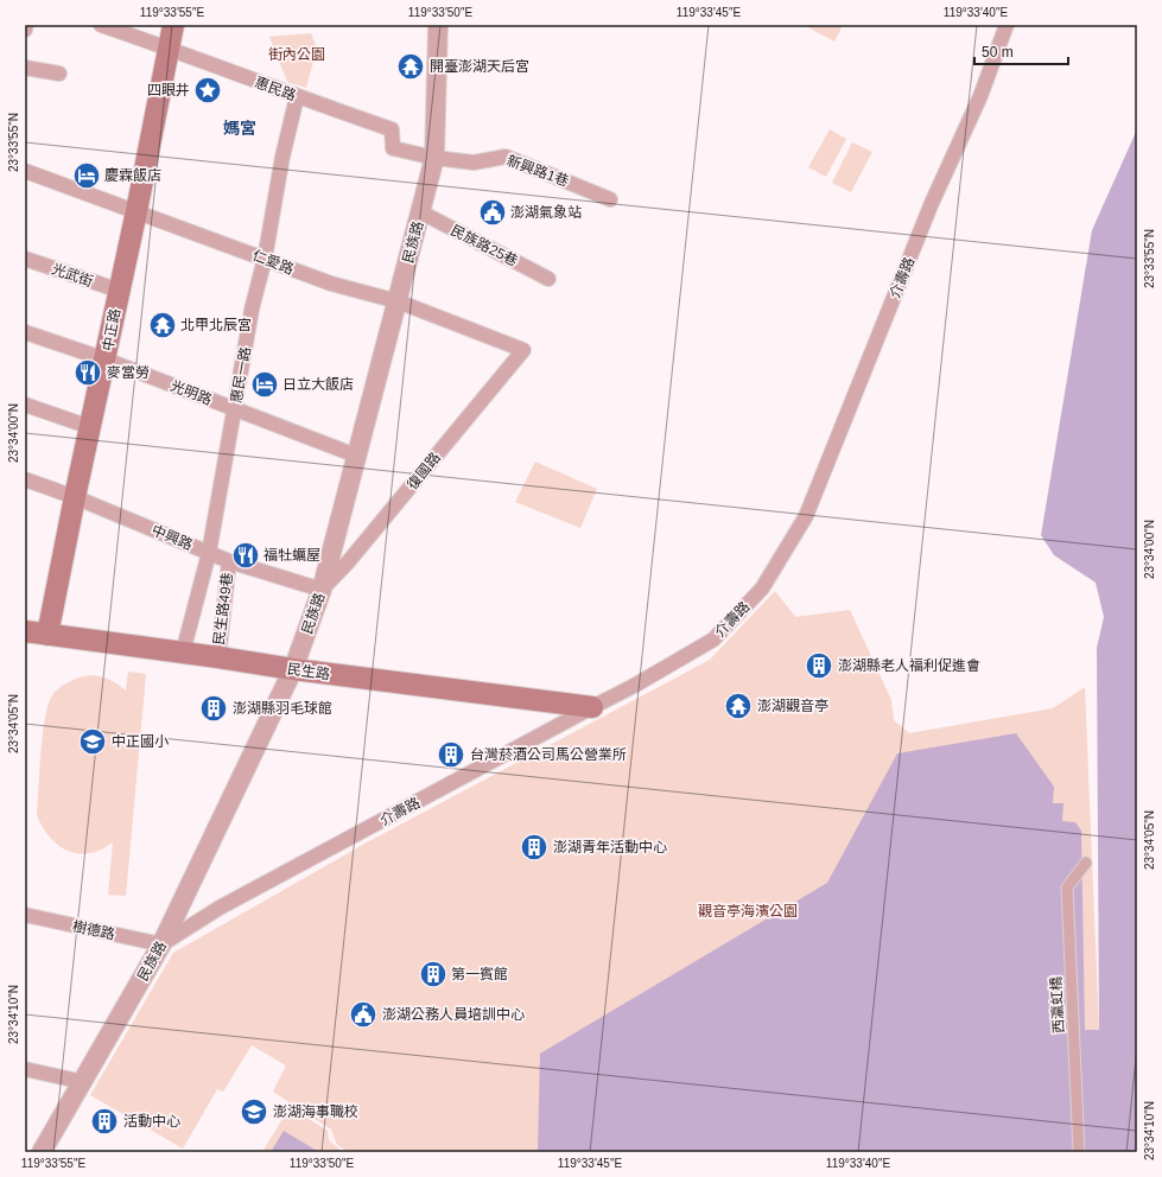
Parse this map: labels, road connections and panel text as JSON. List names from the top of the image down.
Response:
{
  "streets": {
    "main road": ["中正路", "民生路"],
    "street": [
      "惠民路",
      "新興路1巷",
      "民族路",
      "民族路25巷",
      "仁愛路",
      "光武街",
      "介壽路",
      "惠民一路",
      "光明路",
      "復國路",
      "中興路",
      "民生路49巷",
      "樹德路",
      "西瀛虹橋"
    ]
  },
  "crossings": [
    ["惠民路", "新興路1巷"],
    ["惠民路", "民族路"],
    ["惠民路", "中正路"],
    ["惠民路", "惠民一路"],
    ["新興路1巷", "民族路"],
    ["民族路", "民族路25巷"],
    ["民族路", "仁愛路"],
    ["民族路", "介壽路"],
    ["民族路", "光明路"],
    ["民族路", "復國路"],
    ["民族路", "中興路"],
    ["民族路", "民生路"],
    ["民族路", "樹德路"],
    ["仁愛路", "中正路"],
    ["仁愛路", "惠民一路"],
    ["仁愛路", "復國路"],
    ["光武街", "中正路"],
    ["介壽路", "民生路"],
    ["介壽路", "樹德路"],
    ["中正路", "光明路"],
    ["中正路", "中興路"],
    ["中正路", "民生路"],
    ["惠民一路", "光明路"],
    ["惠民一路", "中興路"],
    ["惠民一路", "民生路"],
    ["復國路", "中興路"],
    ["中興路", "民生路49巷"],
    ["民生路49巷", "民生路"]
  ],
  "districts": ["媽宮"],
  "parks": ["街內公園", "觀音亭海濱公園"],
  "places": {
    "temple": ["開臺澎湖天后宮", "北甲北辰宮", "澎湖觀音亭"],
    "place": ["四眼井"],
    "hotel": ["慶霖飯店", "日立大飯店"],
    "public building": ["澎湖氣象站", "澎湖公務人員培訓中心"],
    "restaurant": ["麥當勞", "福牡蠣屋"],
    "building": [
      "澎湖縣老人福利促進會",
      "澎湖縣羽毛球館",
      "台灣菸酒公司馬公營業所",
      "澎湖青年活動中心",
      "第一賓館",
      "活動中心"
    ],
    "school or university": ["中正國小", "澎湖海事職校"]
  },
  "scale_bar": "50 m",
  "coordinates": [
    "119°33'55\"E",
    "119°33'50\"E",
    "119°33'45\"E",
    "119°33'40\"E",
    "23°33'55\"N",
    "23°34'00\"N",
    "23°34'05\"N",
    "23°34'10\"N"
  ]
}
